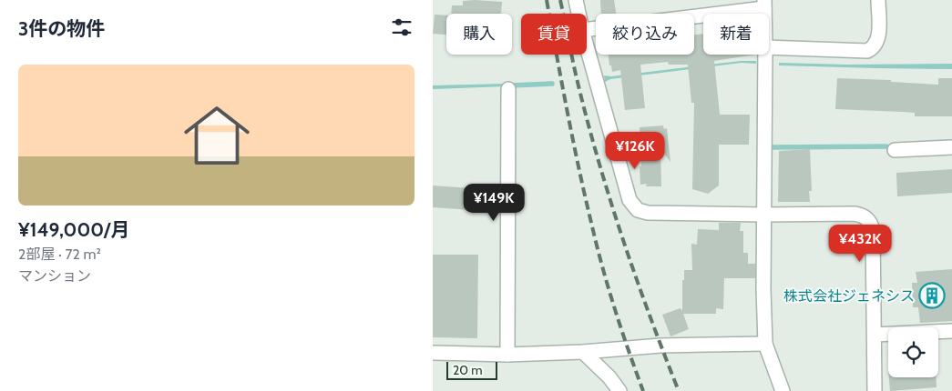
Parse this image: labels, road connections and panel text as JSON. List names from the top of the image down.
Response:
{
  "places": {
    "building": ["株式会社ジェネシス"]
  },
  "scale_bar": "20 m",
  "page": {
    "heading": "3件の物件",
    "chip": [
      "購入",
      "賃貸",
      "絞り込み",
      "新着"
    ],
    "list": [
      {
        "name": "¥149,000/月",
        "note": "2部屋 · 72 m² · マンション"
      }
    ],
    "price": ["¥126K", "¥149K", "¥432K"],
    "scale": "20 m"
  }
}
